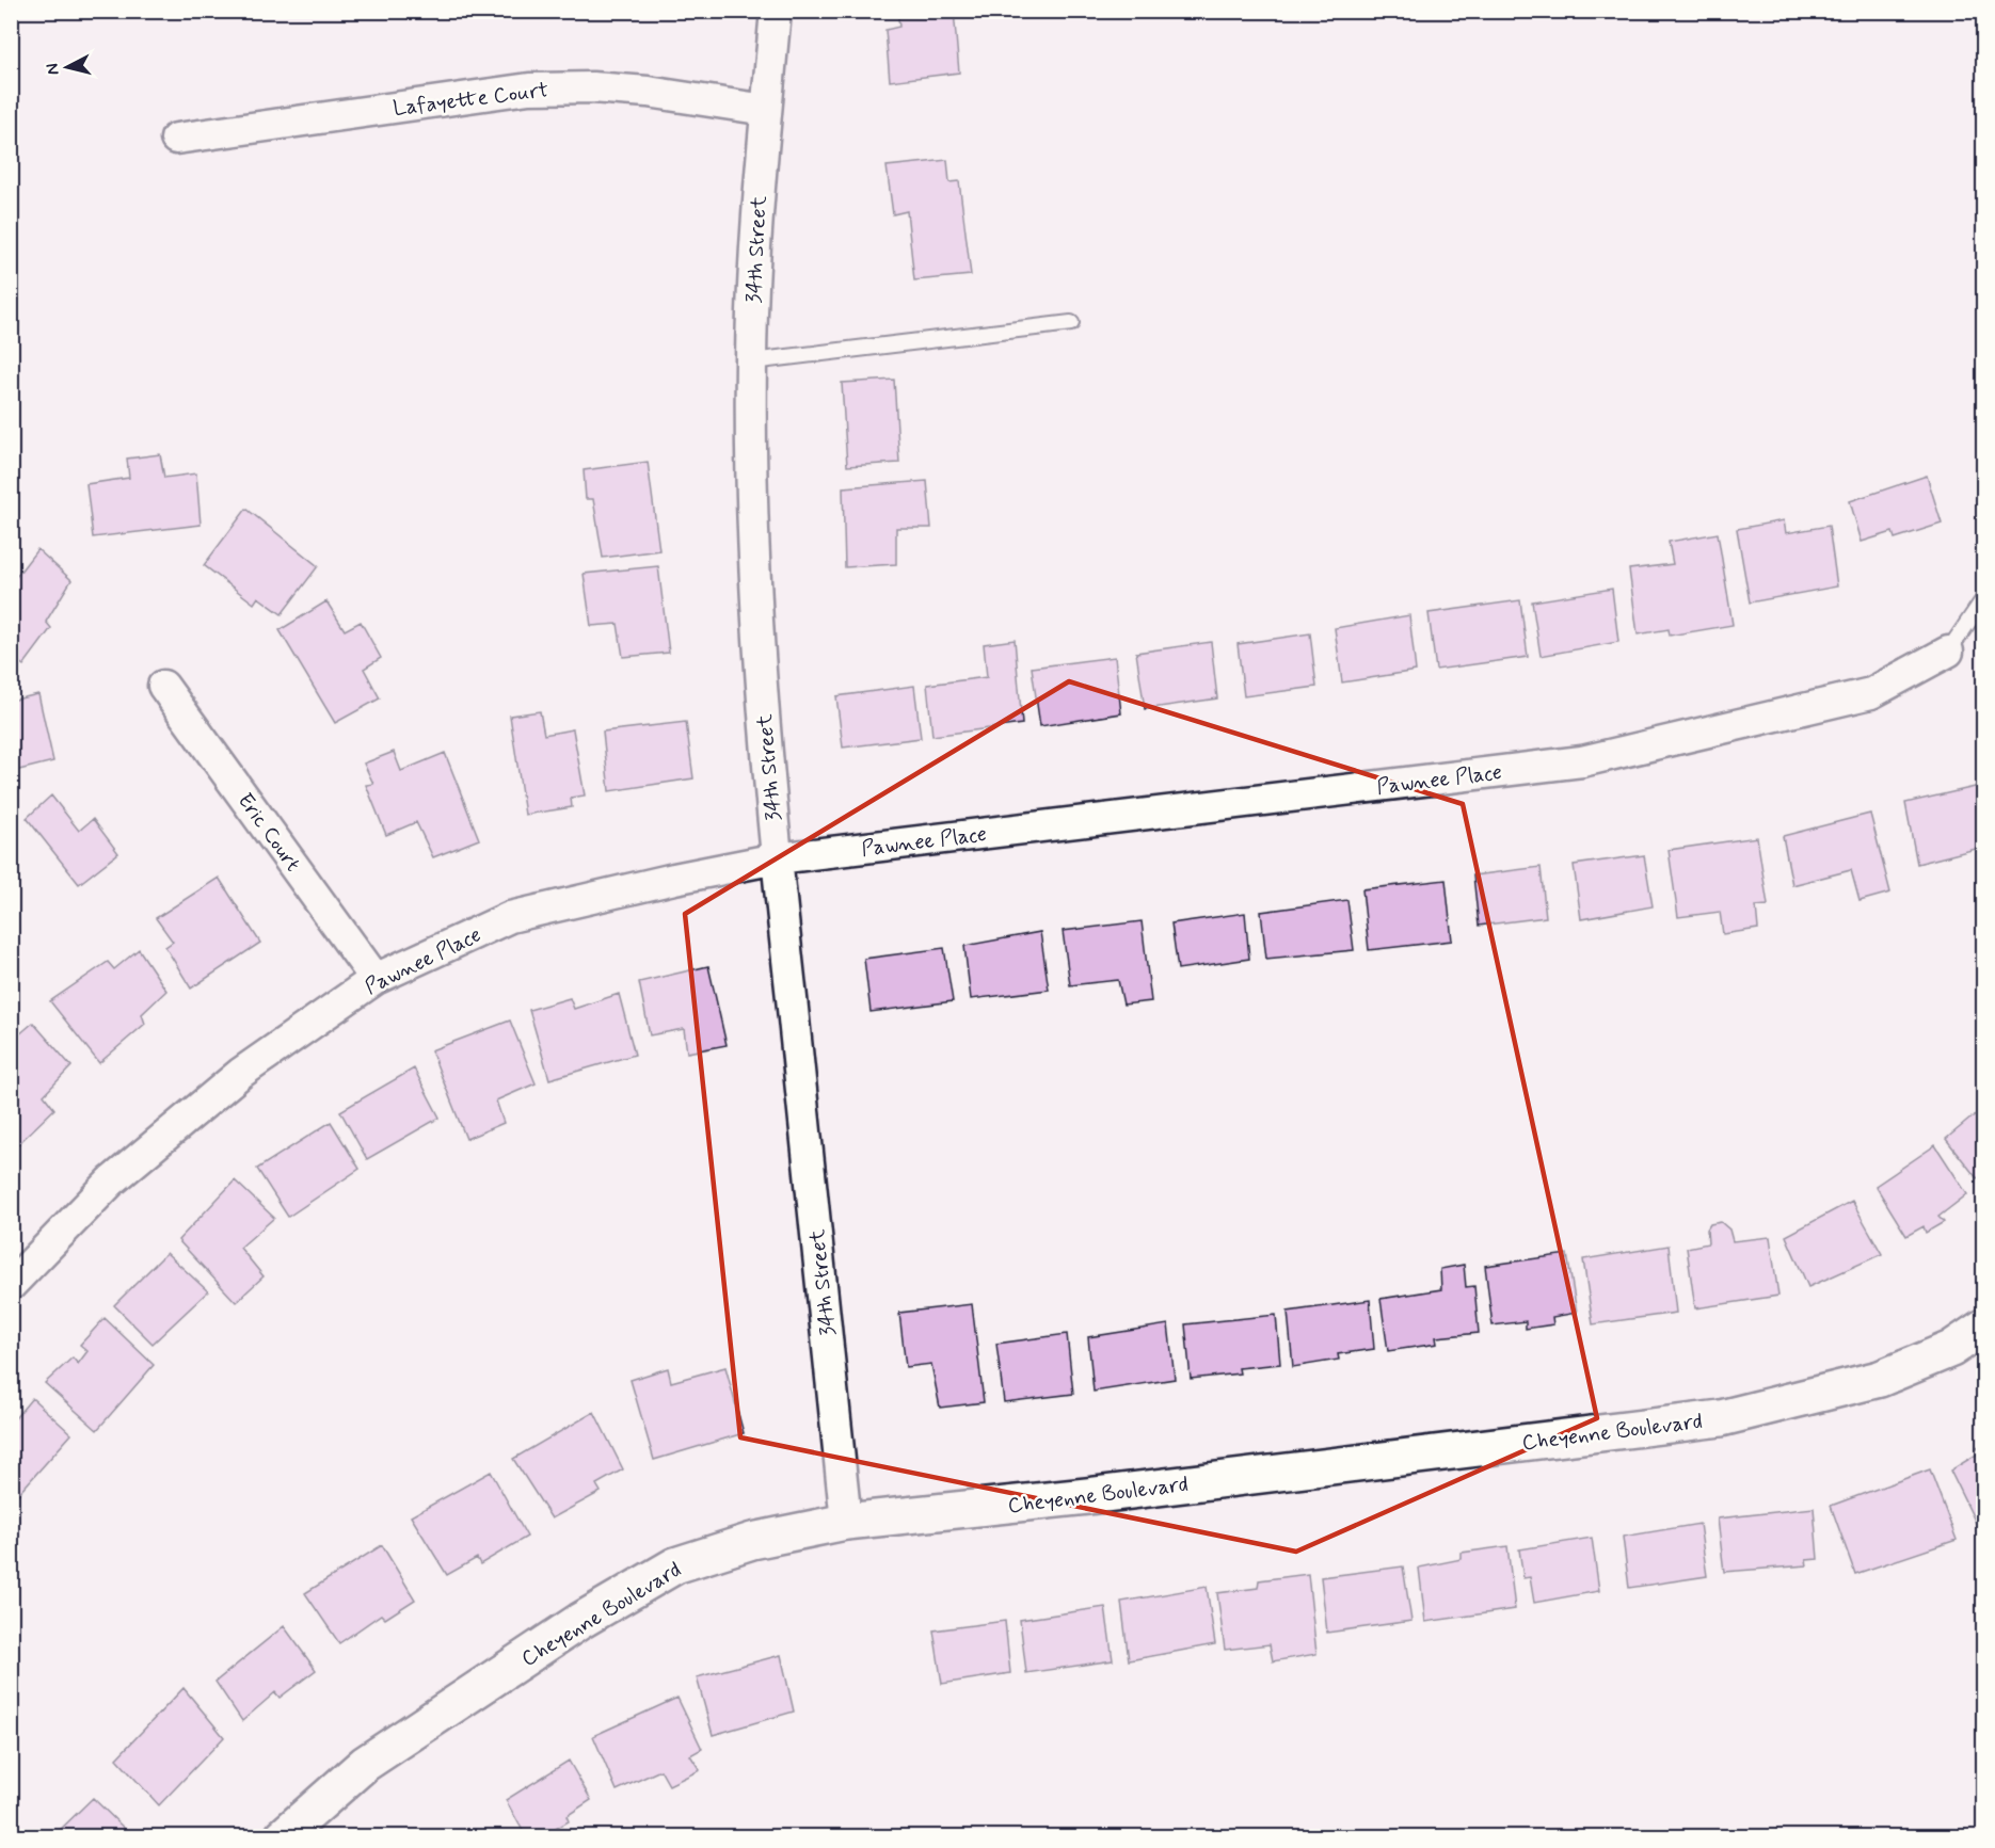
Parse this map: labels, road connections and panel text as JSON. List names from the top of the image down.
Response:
{
  "streets": {
    "street": [
      "Lafayette Court",
      "34th Street",
      "Pawnee Place",
      "Eric Court",
      "Cheyenne Boulevard"
    ]
  },
  "crossings": [
    ["Lafayette Court", "34th Street"],
    ["34th Street", "Pawnee Place"],
    ["34th Street", "Cheyenne Boulevard"],
    ["Pawnee Place", "Eric Court"]
  ],
  "north": "left"
}
